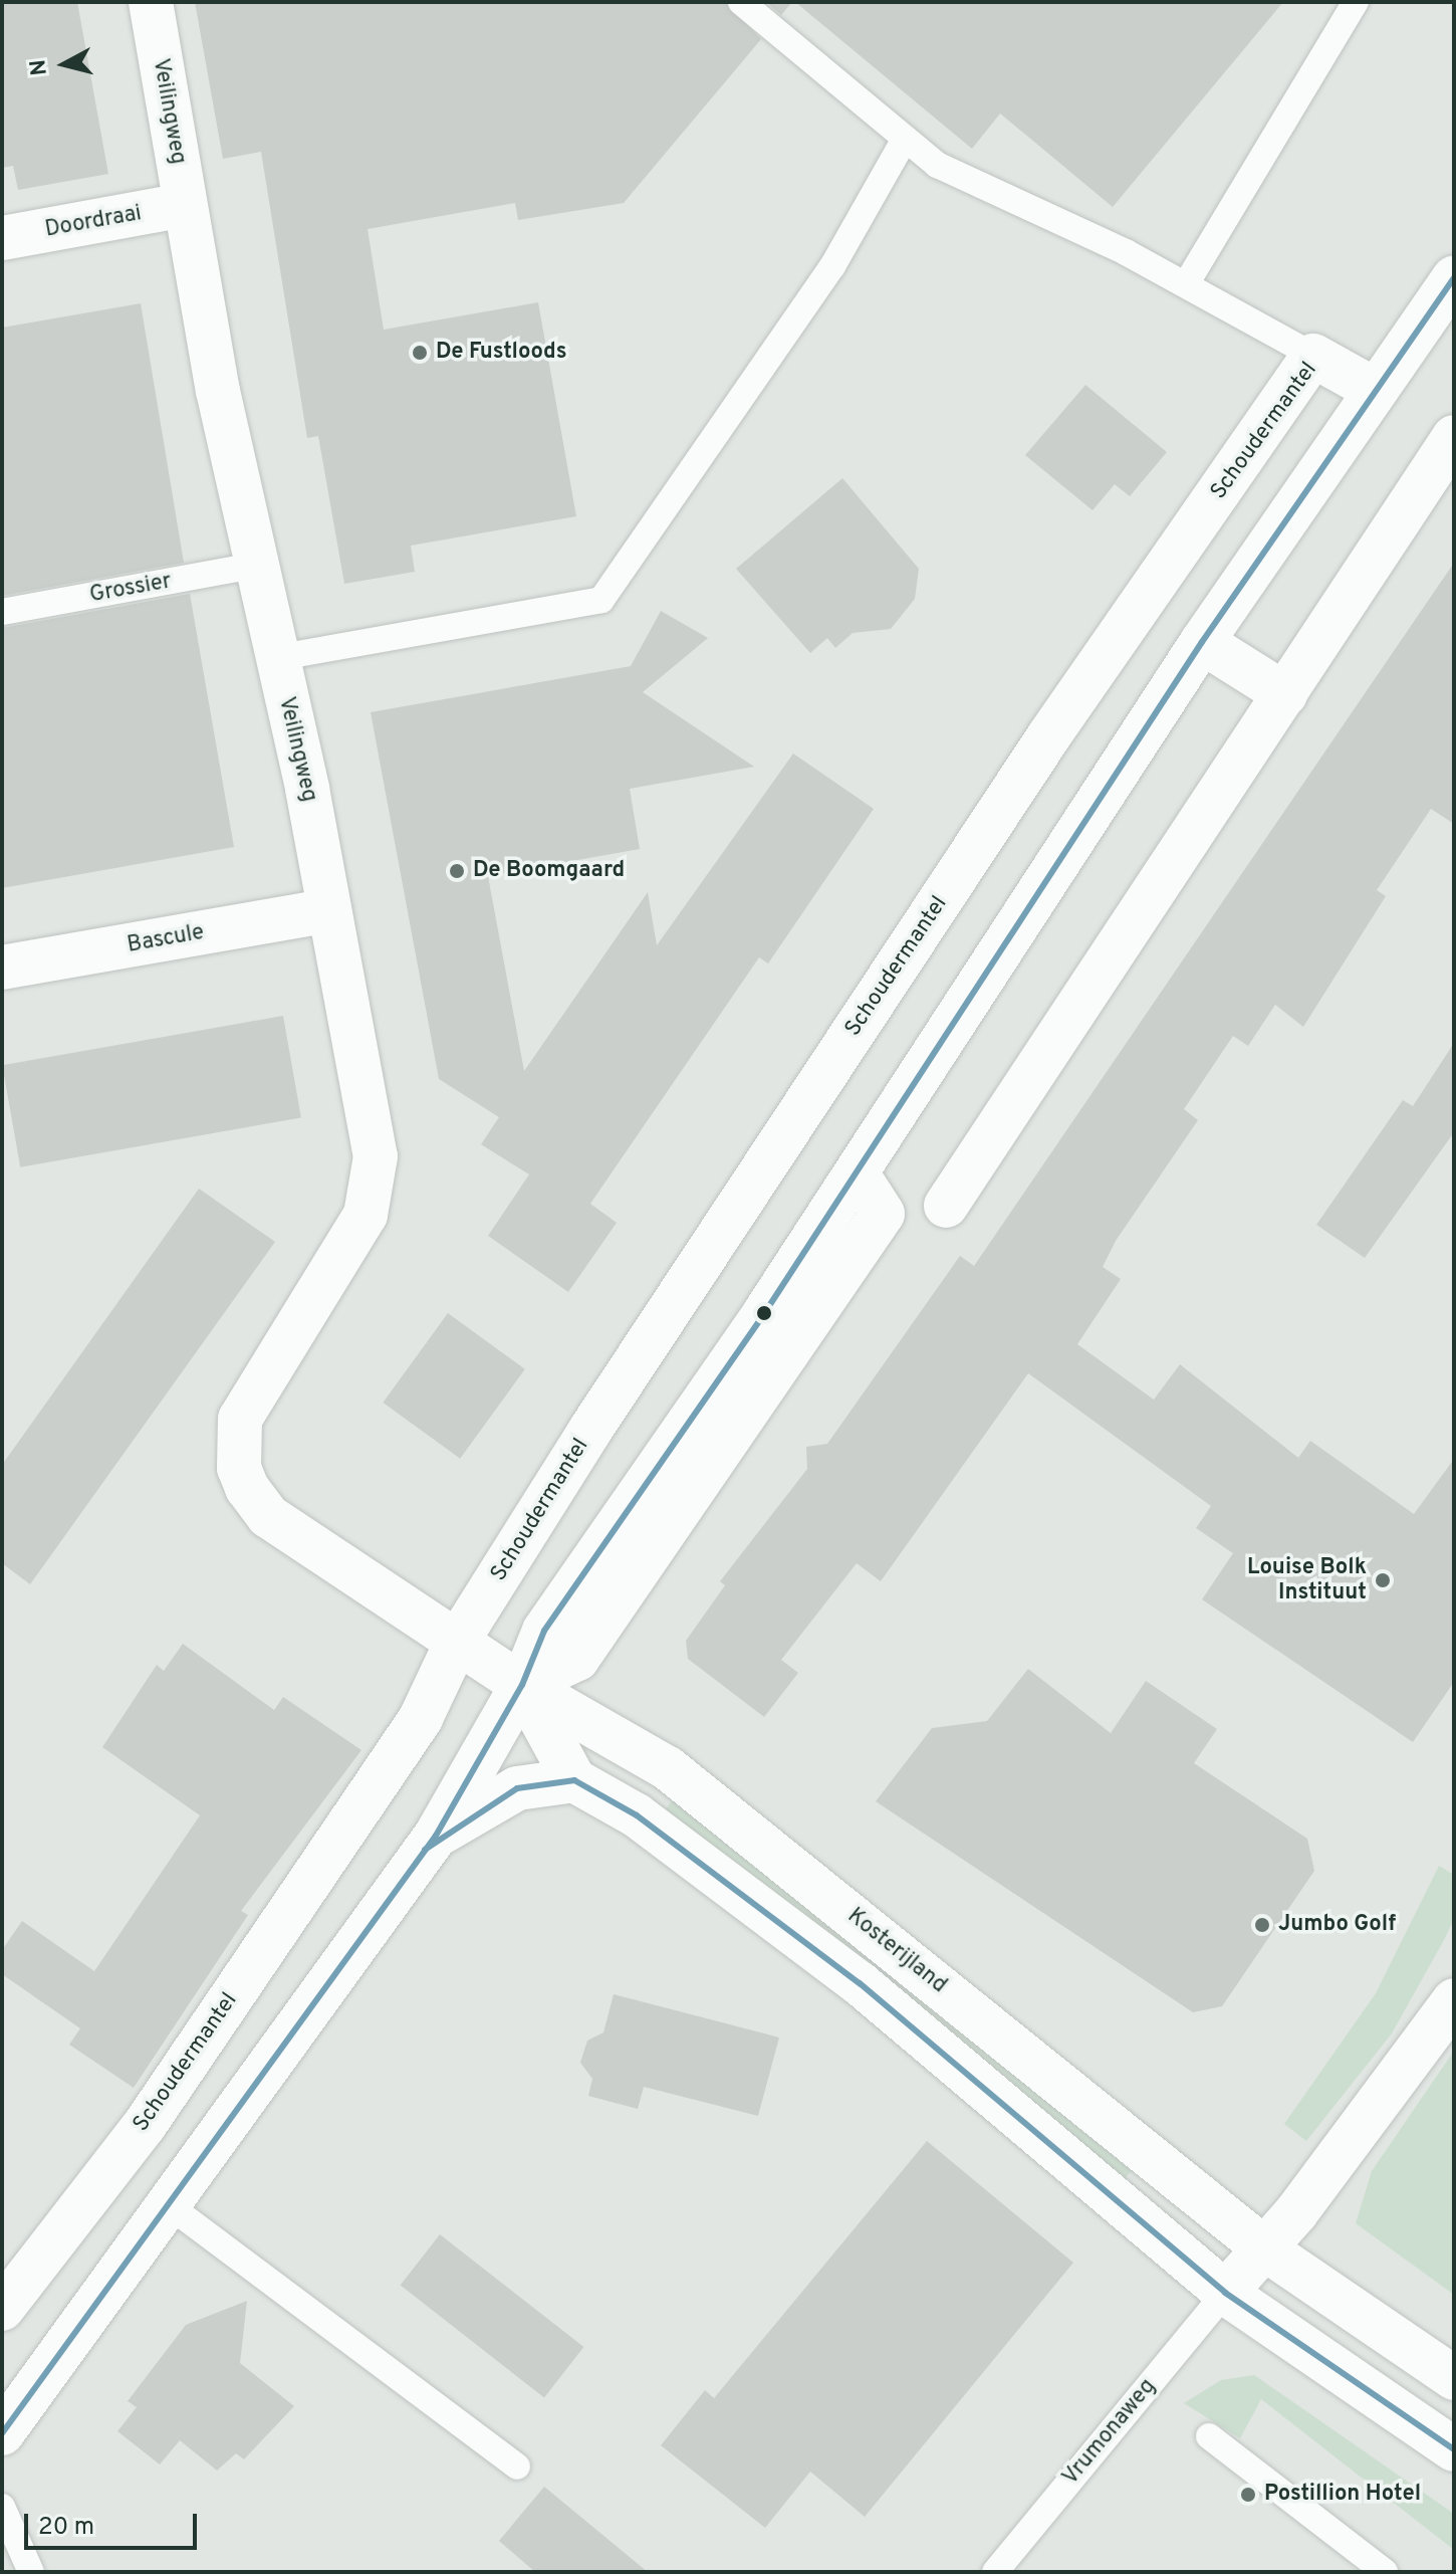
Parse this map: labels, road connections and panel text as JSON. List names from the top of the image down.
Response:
{
  "streets": {
    "street": [
      "Veilingweg",
      "Doordraai",
      "Schoudermantel",
      "Bascule",
      "Kosterijland"
    ],
    "lane": ["Grossier", "Vrumonaweg"]
  },
  "crossings": [
    ["Veilingweg", "Doordraai"],
    ["Veilingweg", "Schoudermantel"],
    ["Veilingweg", "Grossier"],
    ["Veilingweg", "Bascule"]
  ],
  "places": [
    "De Fustloods",
    "De Boomgaard",
    "Louise Bolk Instituut",
    "Jumbo Golf",
    "Postillion Hotel"
  ],
  "scale_bar": "20 m",
  "north": "left"
}
